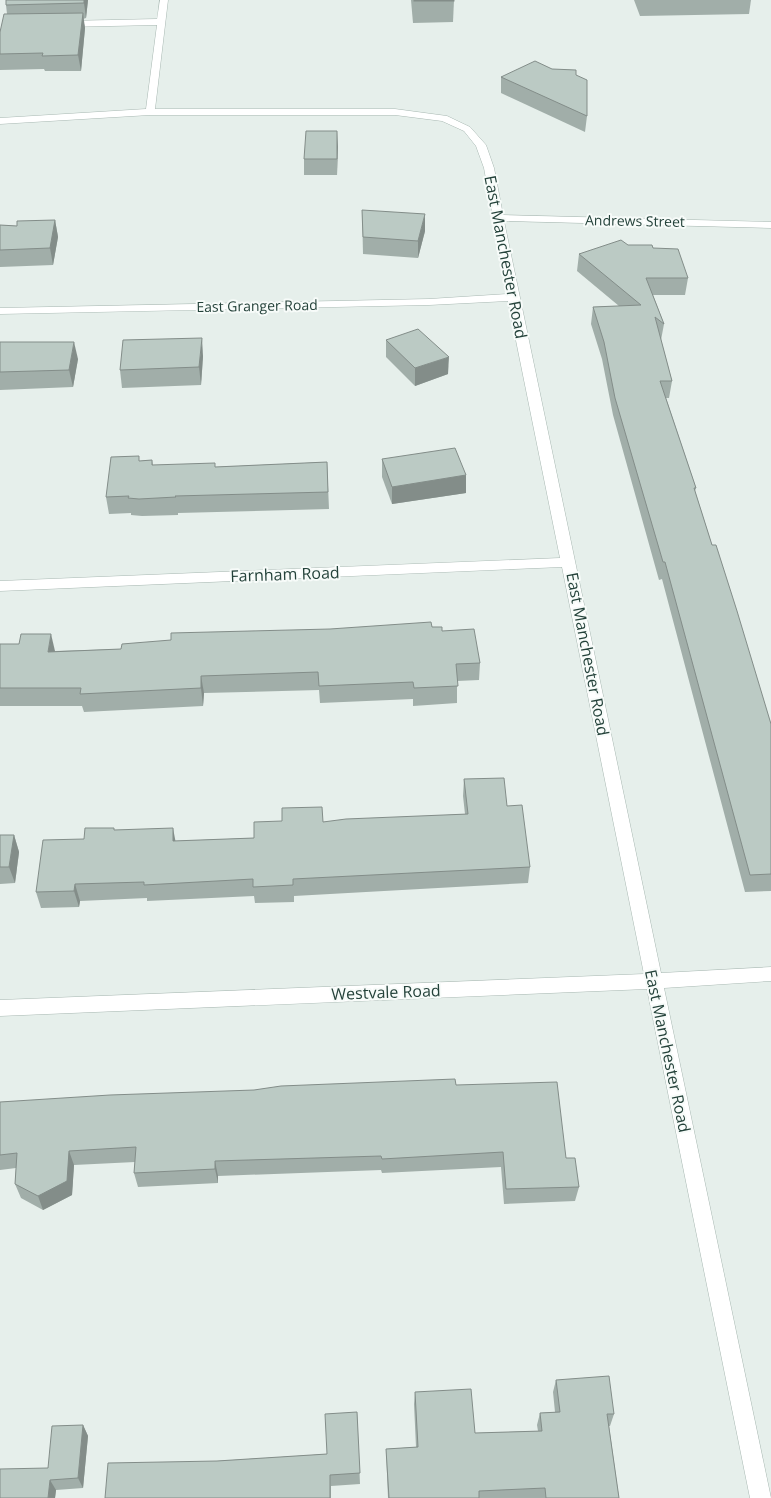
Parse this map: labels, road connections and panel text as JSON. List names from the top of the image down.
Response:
{
  "streets": {
    "street": [
      "Andrews Street",
      "East Manchester Road",
      "East Granger Road",
      "Farnham Road",
      "Westvale Road"
    ]
  },
  "crossings": [
    ["Andrews Street", "East Manchester Road"],
    ["East Manchester Road", "East Granger Road"],
    ["East Manchester Road", "Farnham Road"],
    ["East Manchester Road", "Westvale Road"]
  ]
}
